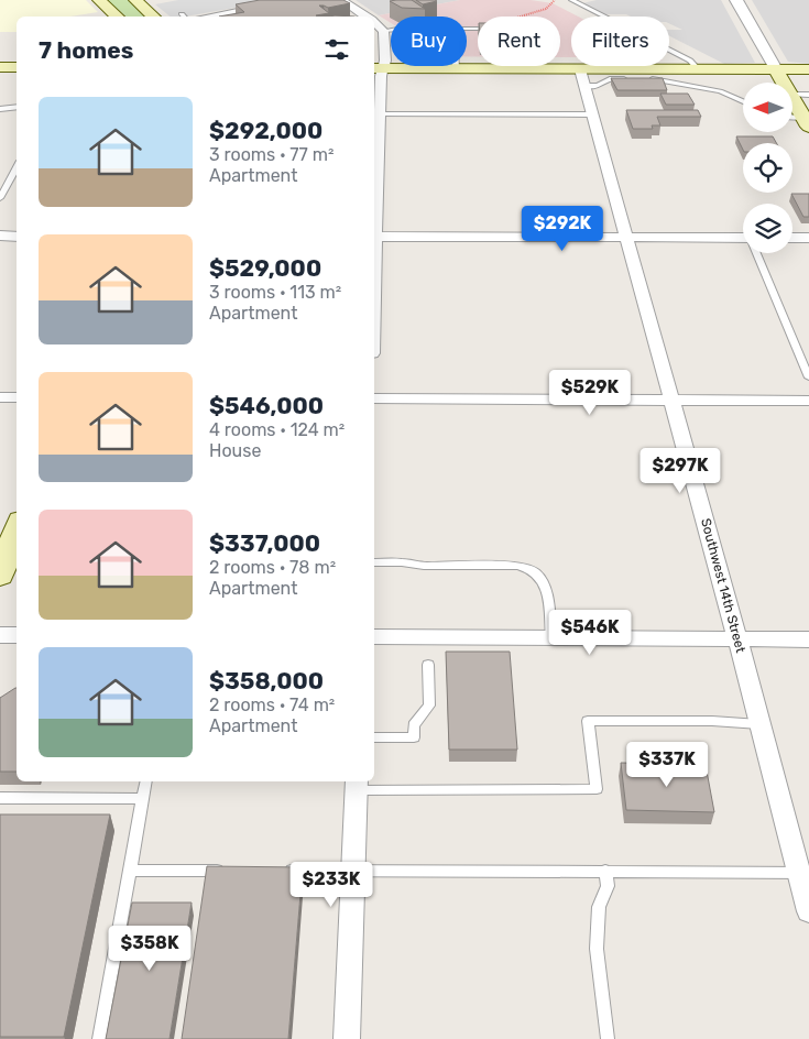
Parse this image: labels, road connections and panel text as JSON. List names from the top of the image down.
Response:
{
  "streets": {
    "street": ["Southwest 14th Street"]
  },
  "north": "left",
  "page": {
    "chip": ["Buy", "Rent", "Filters"],
    "heading": "7 homes",
    "list": [
      {
        "name": "$292,000",
        "note": "3 rooms · 77 m² · Apartment"
      },
      {
        "name": "$529,000",
        "note": "3 rooms · 113 m² · Apartment"
      },
      {
        "name": "$546,000",
        "note": "4 rooms · 124 m² · House"
      },
      {
        "name": "$337,000",
        "note": "2 rooms · 78 m² · Apartment"
      },
      {
        "name": "$358,000",
        "note": "2 rooms · 74 m² · Apartment"
      }
    ],
    "price": [
      "$292K",
      "$529K",
      "$297K",
      "$546K",
      "$337K",
      "$233K",
      "$358K"
    ]
  }
}
